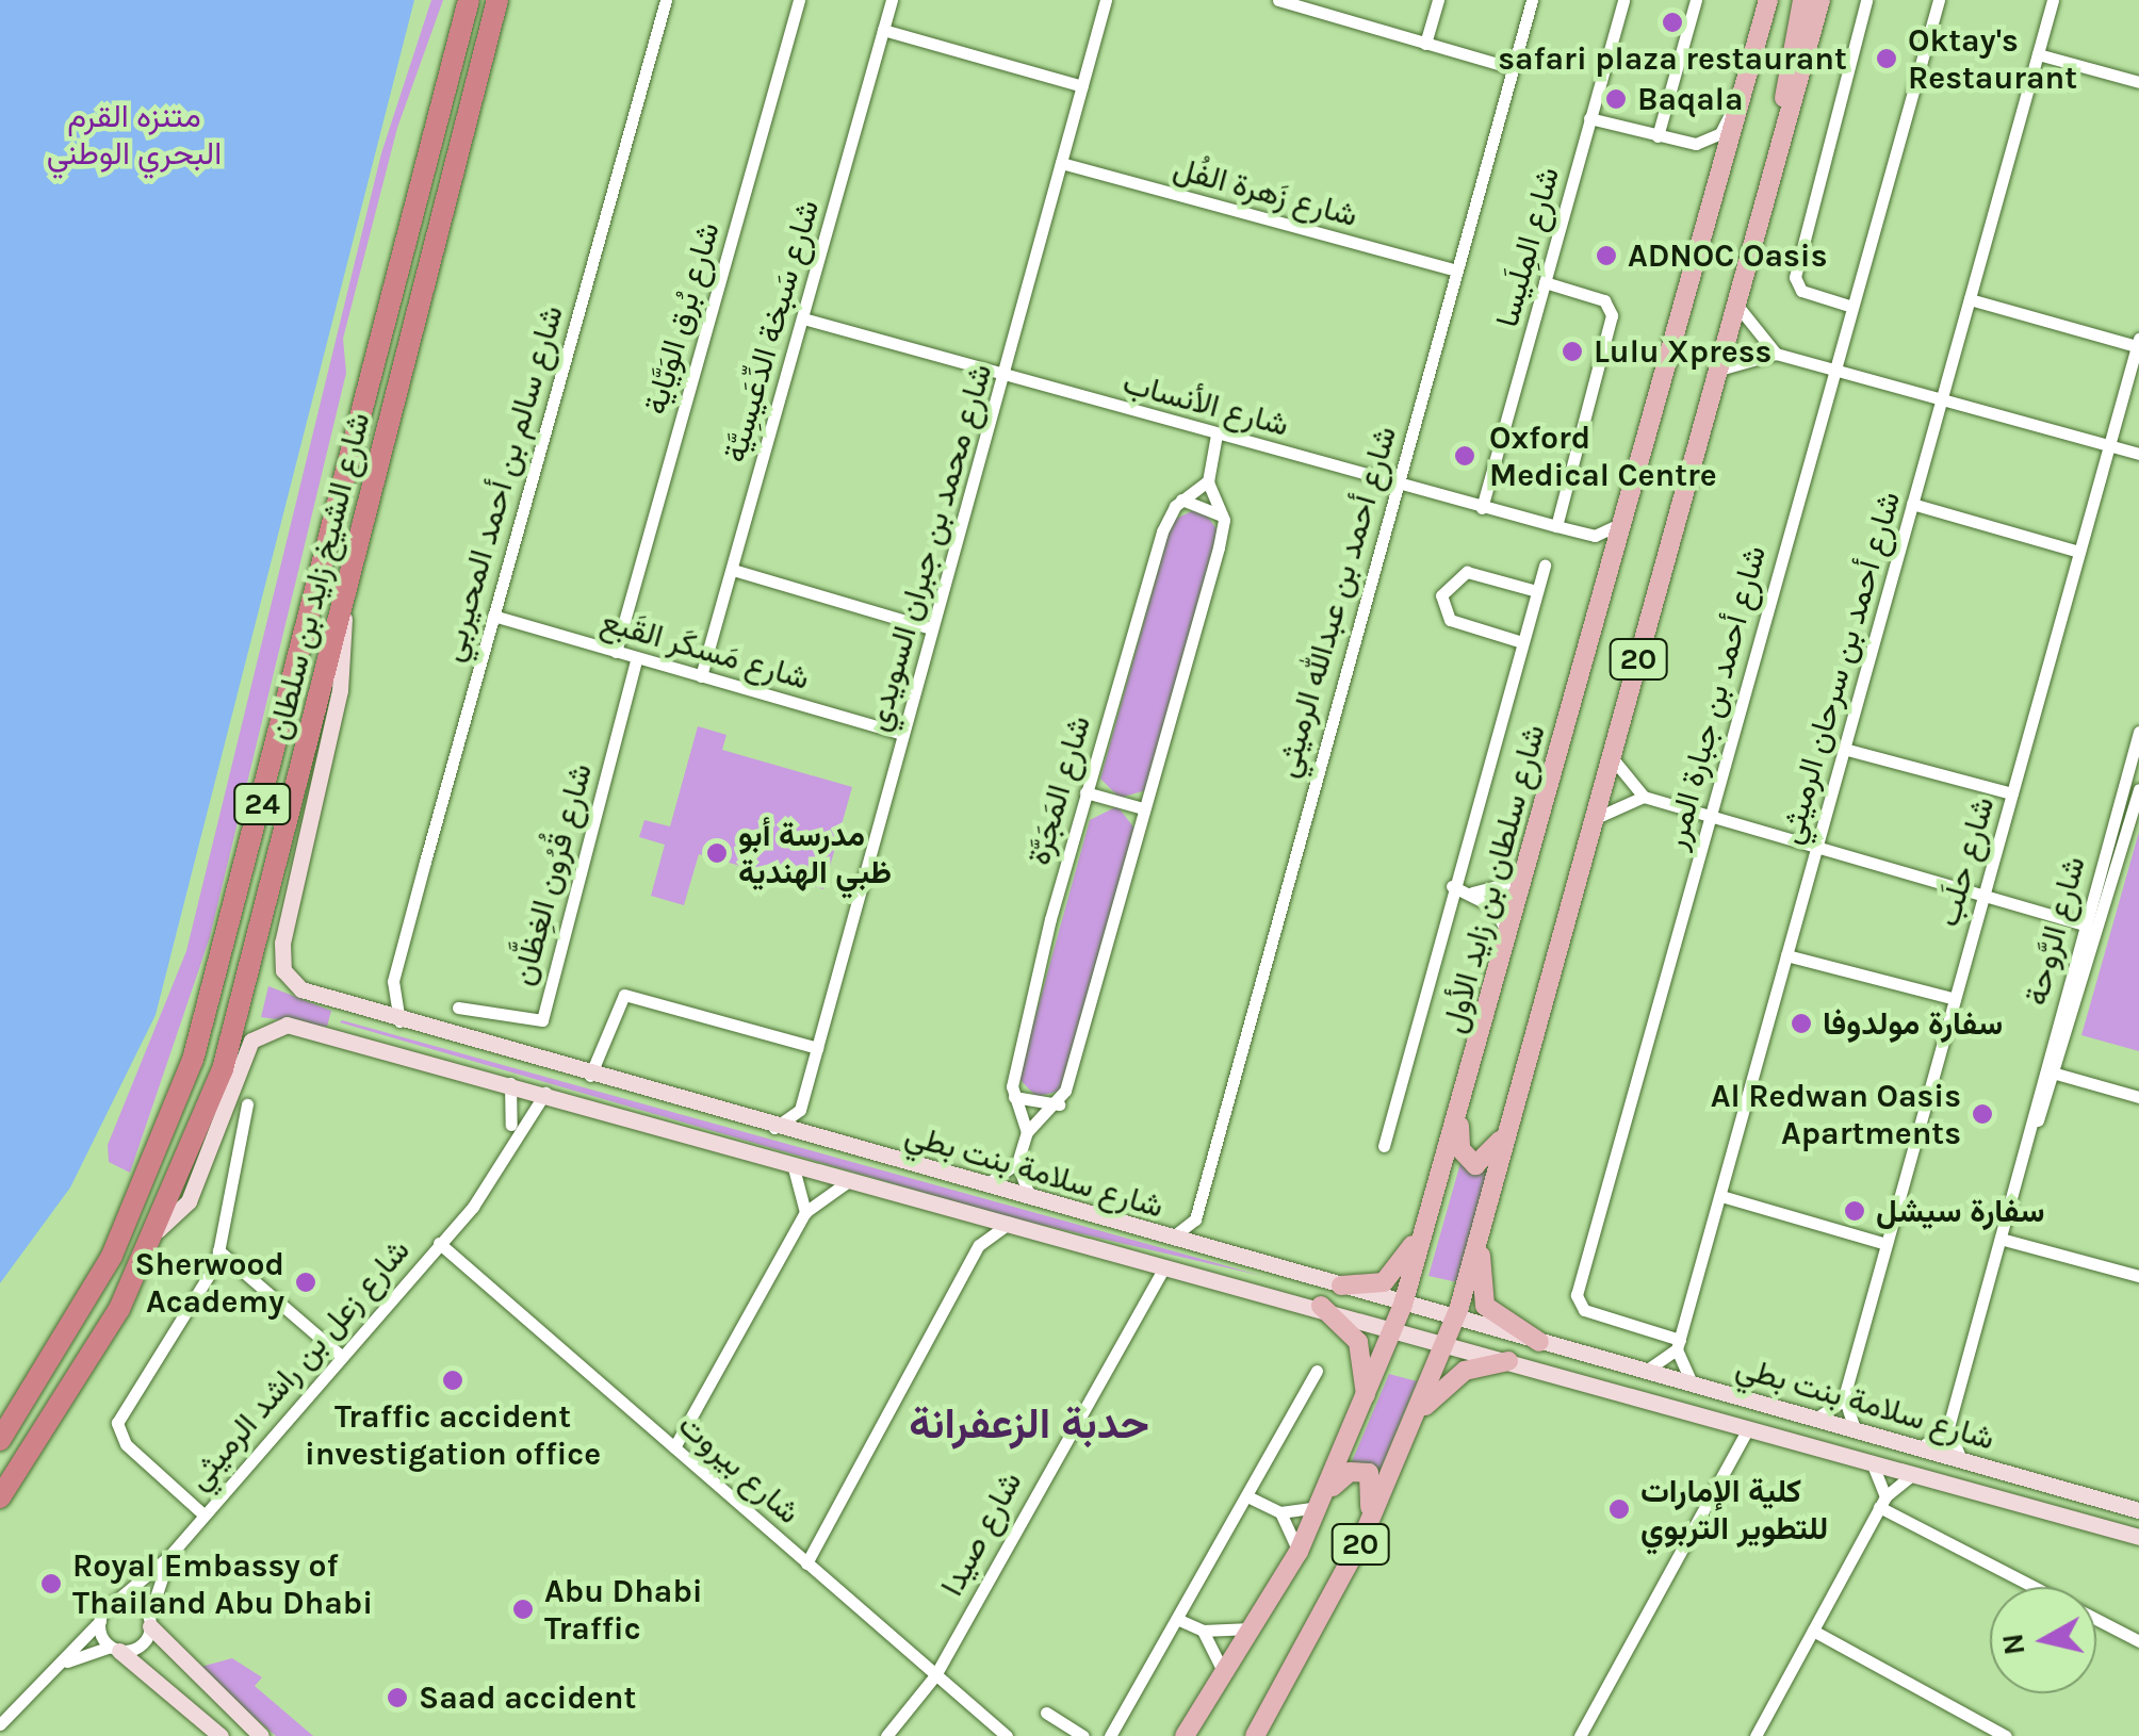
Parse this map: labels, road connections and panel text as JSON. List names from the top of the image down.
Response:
{
  "streets": {
    "highway": ["شارع الشيخ زايد بن سلطان", "24"],
    "main road": ["20", "شارع سلطان بن زايد الأول", "شارع سلامة بنت بطي"],
    "street": [
      "شارع زَهرة الفُل",
      "شارع المِلَيسا",
      "شارع بُرق الوَيَّاية",
      "شارع سَبخة الدِّعَيسِيَّة",
      "شارع الأنساب",
      "شارع سالم بن أحمد المحيربي",
      "شارع محمد بن جبران السويدي",
      "شارع أحمد بن عبدالله الرميثي",
      "شارع مَسكَر القَبع",
      "شارع أحمد بن سرحان الرميثي",
      "شارع أحمد بن جبارة المرر",
      "شارع المَجَرَّة",
      "شارع حلَب",
      "شارع قُرُون الغِظَّان",
      "شارع الرَّوحة",
      "شارع زعل بن راشد الرميثي",
      "شارع بيروت",
      "شارع صيدا"
    ]
  },
  "crossings": [
    ["شارع زَهرة الفُل", "شارع محمد بن جبران السويدي"],
    ["شارع زَهرة الفُل", "شارع أحمد بن عبدالله الرميثي"],
    ["شارع المِلَيسا", "شارع الأنساب"],
    ["شارع بُرق الوَيَّاية", "شارع مَسكَر القَبع"],
    ["شارع سَبخة الدِّعَيسِيَّة", "شارع الأنساب"],
    ["شارع سَبخة الدِّعَيسِيَّة", "شارع مَسكَر القَبع"],
    ["شارع الأنساب", "شارع محمد بن جبران السويدي"],
    ["شارع الأنساب", "شارع أحمد بن عبدالله الرميثي"],
    ["شارع سالم بن أحمد المحيربي", "شارع مَسكَر القَبع"],
    ["شارع سالم بن أحمد المحيربي", "شارع سلامة بنت بطي"],
    ["شارع محمد بن جبران السويدي", "شارع مَسكَر القَبع"],
    ["شارع الشيخ زايد بن سلطان", "شارع سلامة بنت بطي"],
    ["شارع مَسكَر القَبع", "شارع قُرُون الغِظَّان"],
    ["20", "شارع سلامة بنت بطي"],
    ["شارع أحمد بن سرحان الرميثي", "شارع أحمد بن جبارة المرر"],
    ["شارع سلطان بن زايد الأول", "شارع سلامة بنت بطي"],
    ["شارع سلامة بنت بطي", "شارع زعل بن راشد الرميثي"],
    ["شارع سلامة بنت بطي", "شارع صيدا"],
    ["شارع زعل بن راشد الرميثي", "شارع بيروت"],
    ["شارع بيروت", "شارع صيدا"]
  ],
  "districts": ["حدبة الزعفرانة"],
  "parks": ["متنزه القرم البحري الوطني"],
  "places": [
    "safari plaza restaurant",
    "Oktay's Restaurant",
    "Baqala",
    "ADNOC Oasis",
    "Lulu Xpress",
    "Oxford Medical Centre",
    "مدرسة أبو ظبي الهندية",
    "سفارة مولدوفا",
    "Al Redwan Oasis Apartments",
    "سفارة سيشل",
    "Sherwood Academy",
    "Traffic accident investigation office",
    "كلية الإمارات للتطوير التربوي",
    "Royal Embassy of Thailand Abu Dhabi",
    "Abu Dhabi Traffic",
    "Saad accident"
  ],
  "north": "left"
}
